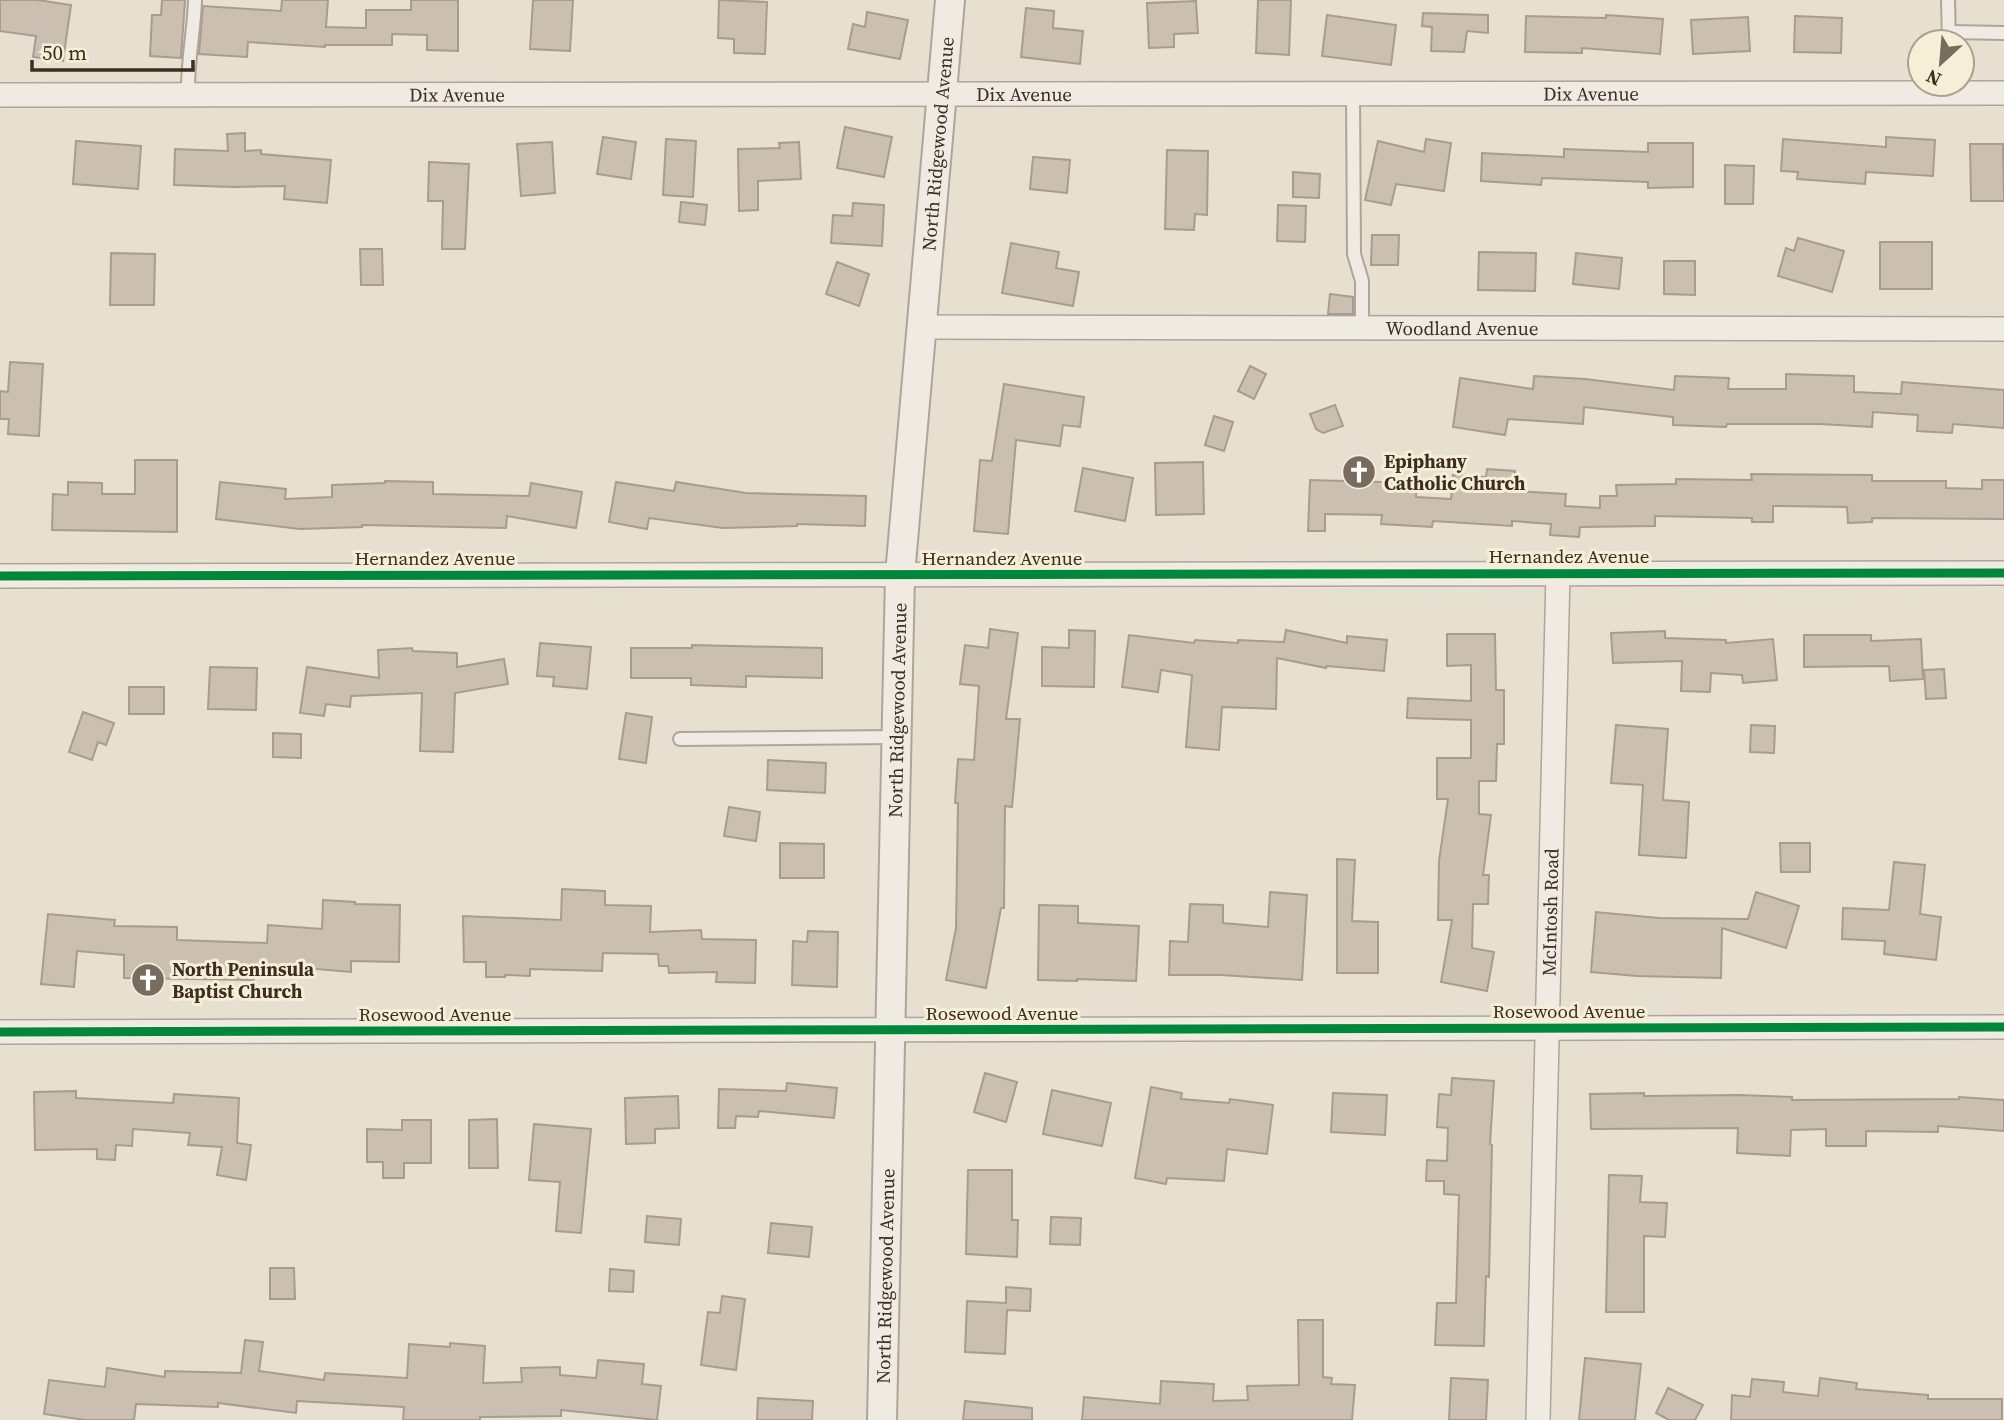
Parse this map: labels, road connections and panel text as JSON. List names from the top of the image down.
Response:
{
  "streets": {
    "street": [
      "Dix Avenue",
      "North Ridgewood Avenue",
      "Woodland Avenue",
      "Hernandez Avenue",
      "McIntosh Road",
      "Rosewood Avenue"
    ]
  },
  "crossings": [
    ["Dix Avenue", "North Ridgewood Avenue"],
    ["North Ridgewood Avenue", "Woodland Avenue"],
    ["North Ridgewood Avenue", "Hernandez Avenue"],
    ["North Ridgewood Avenue", "Rosewood Avenue"],
    ["Hernandez Avenue", "McIntosh Road"],
    ["McIntosh Road", "Rosewood Avenue"]
  ],
  "places": {
    "church": ["Epiphany Catholic Church", "North Peninsula Baptist Church"]
  },
  "scale_bar": "50 m",
  "north": "bottom left"
}
